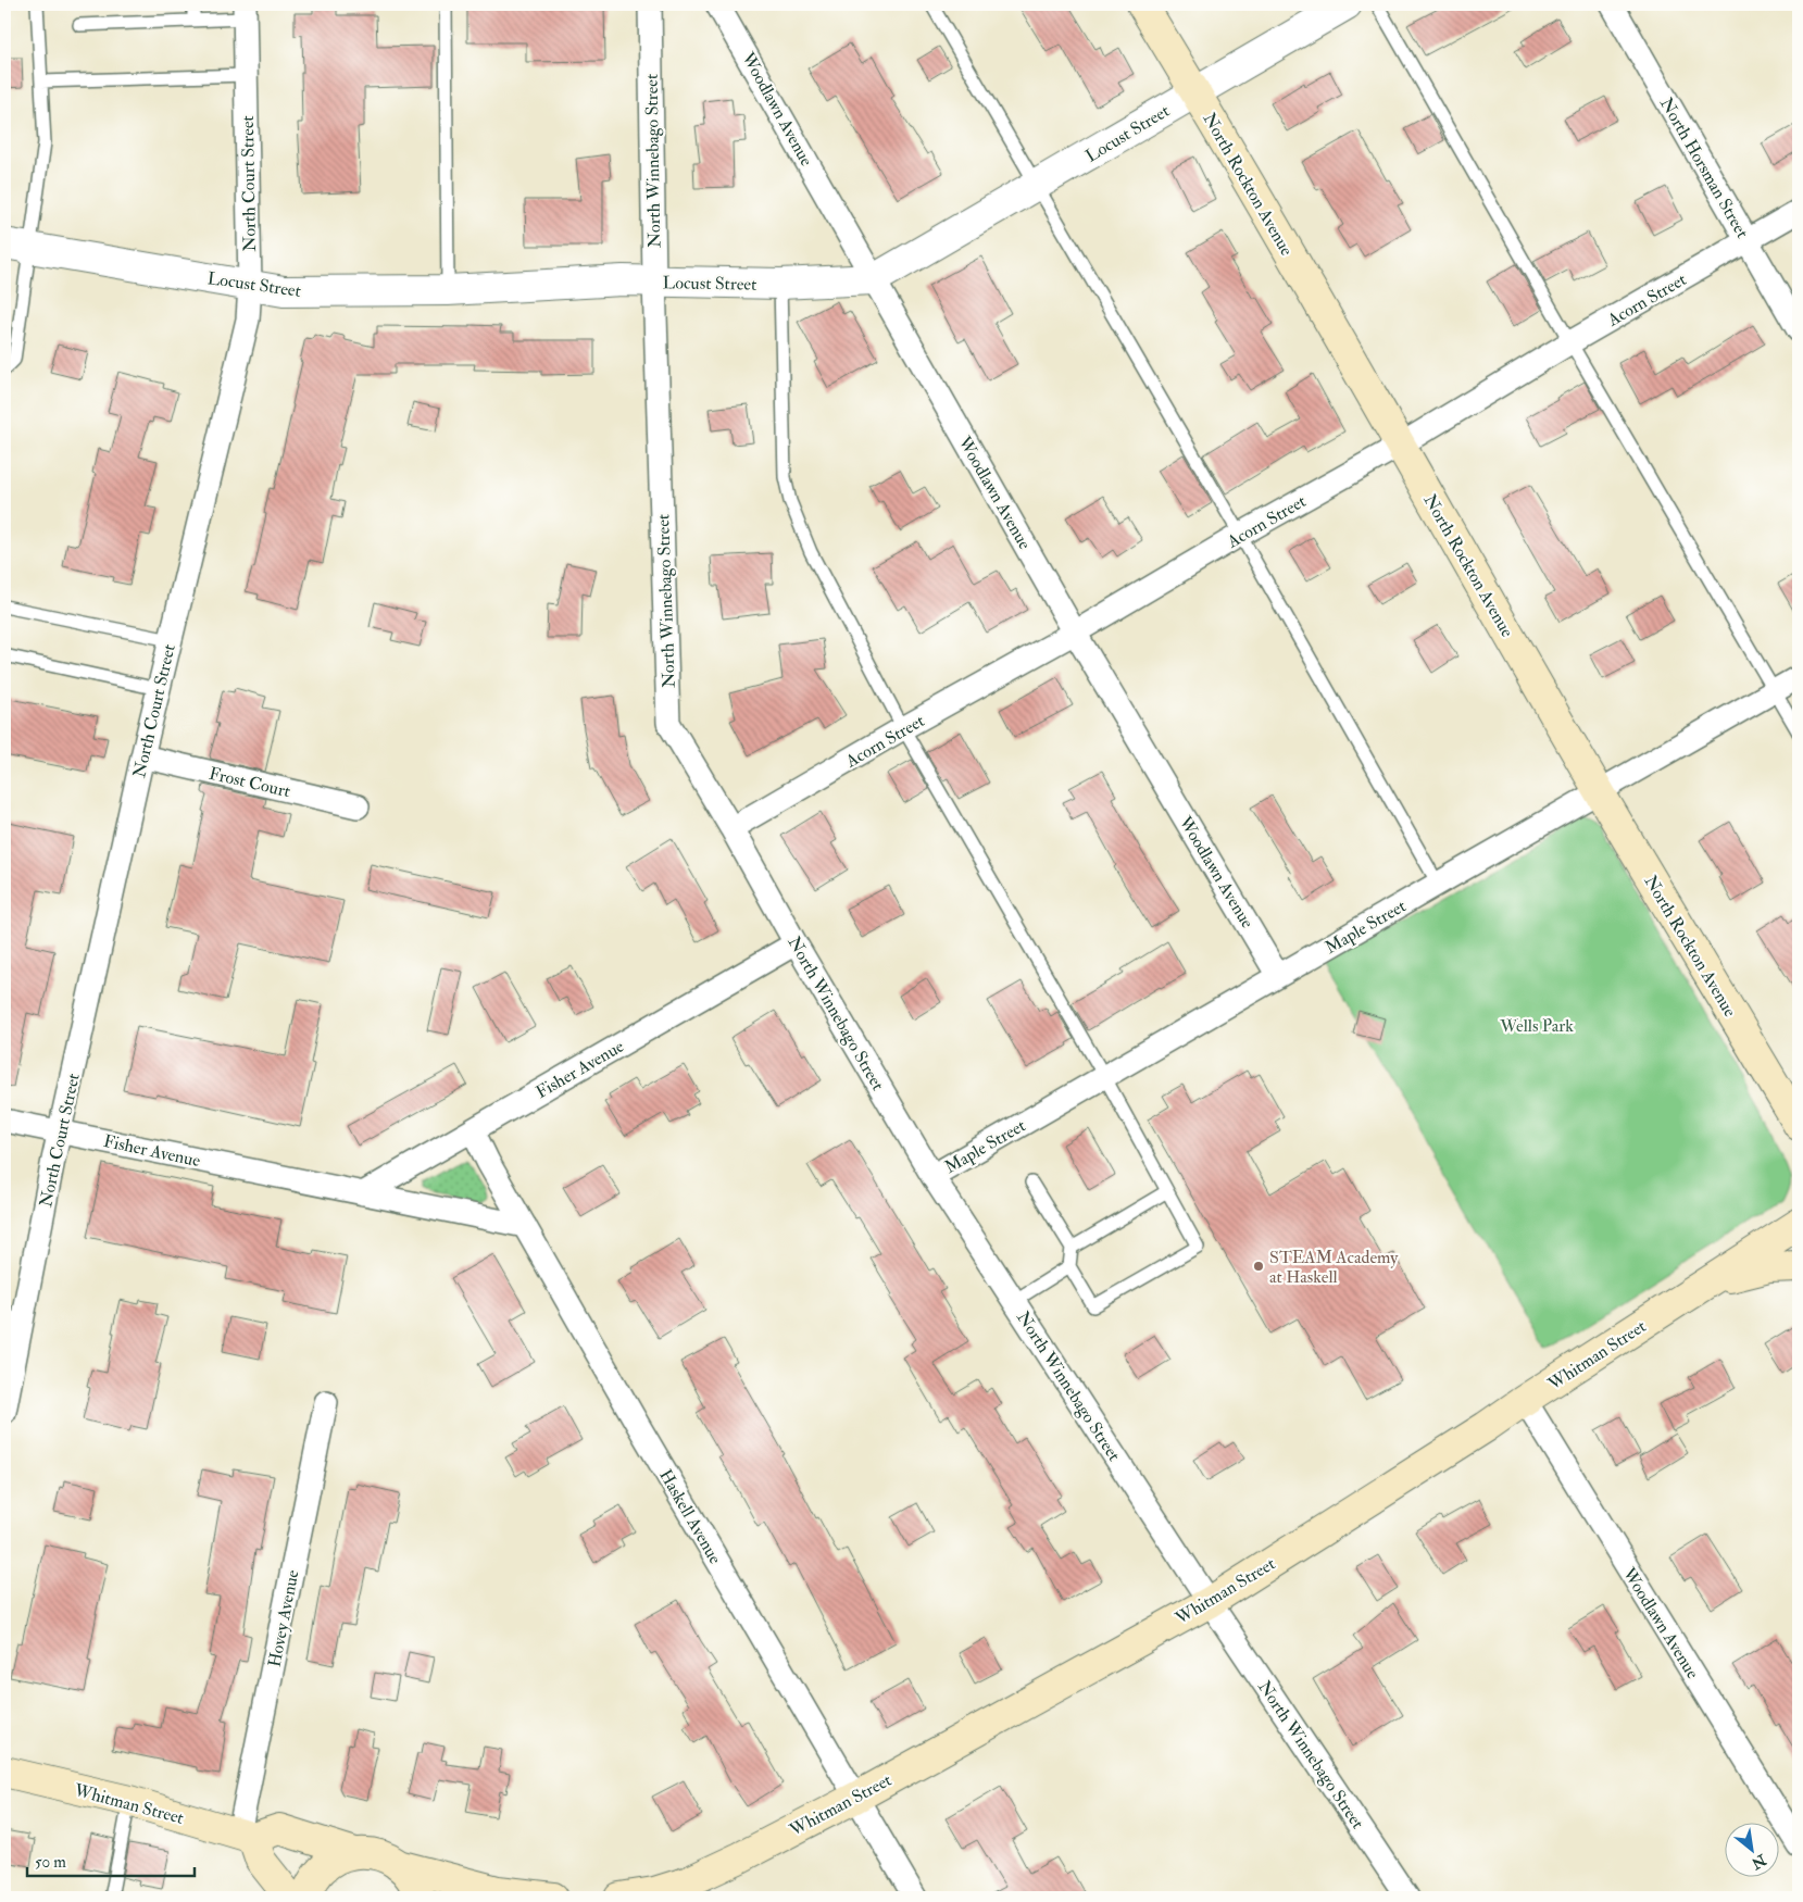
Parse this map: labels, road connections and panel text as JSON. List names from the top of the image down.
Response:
{
  "streets": {
    "main road": ["North Rockton Avenue", "Whitman Street"],
    "street": [
      "Woodlawn Avenue",
      "Locust Street",
      "North Winnebago Street",
      "North Horsman Street",
      "North Court Street",
      "Acorn Street",
      "Frost Court",
      "Maple Street",
      "Fisher Avenue",
      "Haskell Avenue",
      "Hovey Avenue"
    ]
  },
  "crossings": [
    ["Woodlawn Avenue", "Locust Street"],
    ["Woodlawn Avenue", "Acorn Street"],
    ["Woodlawn Avenue", "Maple Street"],
    ["Woodlawn Avenue", "Whitman Street"],
    ["Locust Street", "North Winnebago Street"],
    ["Locust Street", "North Court Street"],
    ["Locust Street", "North Rockton Avenue"],
    ["North Winnebago Street", "Acorn Street"],
    ["North Winnebago Street", "Maple Street"],
    ["North Winnebago Street", "Fisher Avenue"],
    ["North Winnebago Street", "Whitman Street"],
    ["North Horsman Street", "Acorn Street"],
    ["North Court Street", "Frost Court"],
    ["North Court Street", "Fisher Avenue"],
    ["North Rockton Avenue", "Acorn Street"],
    ["North Rockton Avenue", "Maple Street"],
    ["Fisher Avenue", "Haskell Avenue"],
    ["Whitman Street", "Haskell Avenue"],
    ["Whitman Street", "Hovey Avenue"]
  ],
  "parks": ["Wells Park"],
  "places": ["STEAM Academy at Haskell"],
  "scale_bar": "50 m",
  "north": "bottom right"
}
